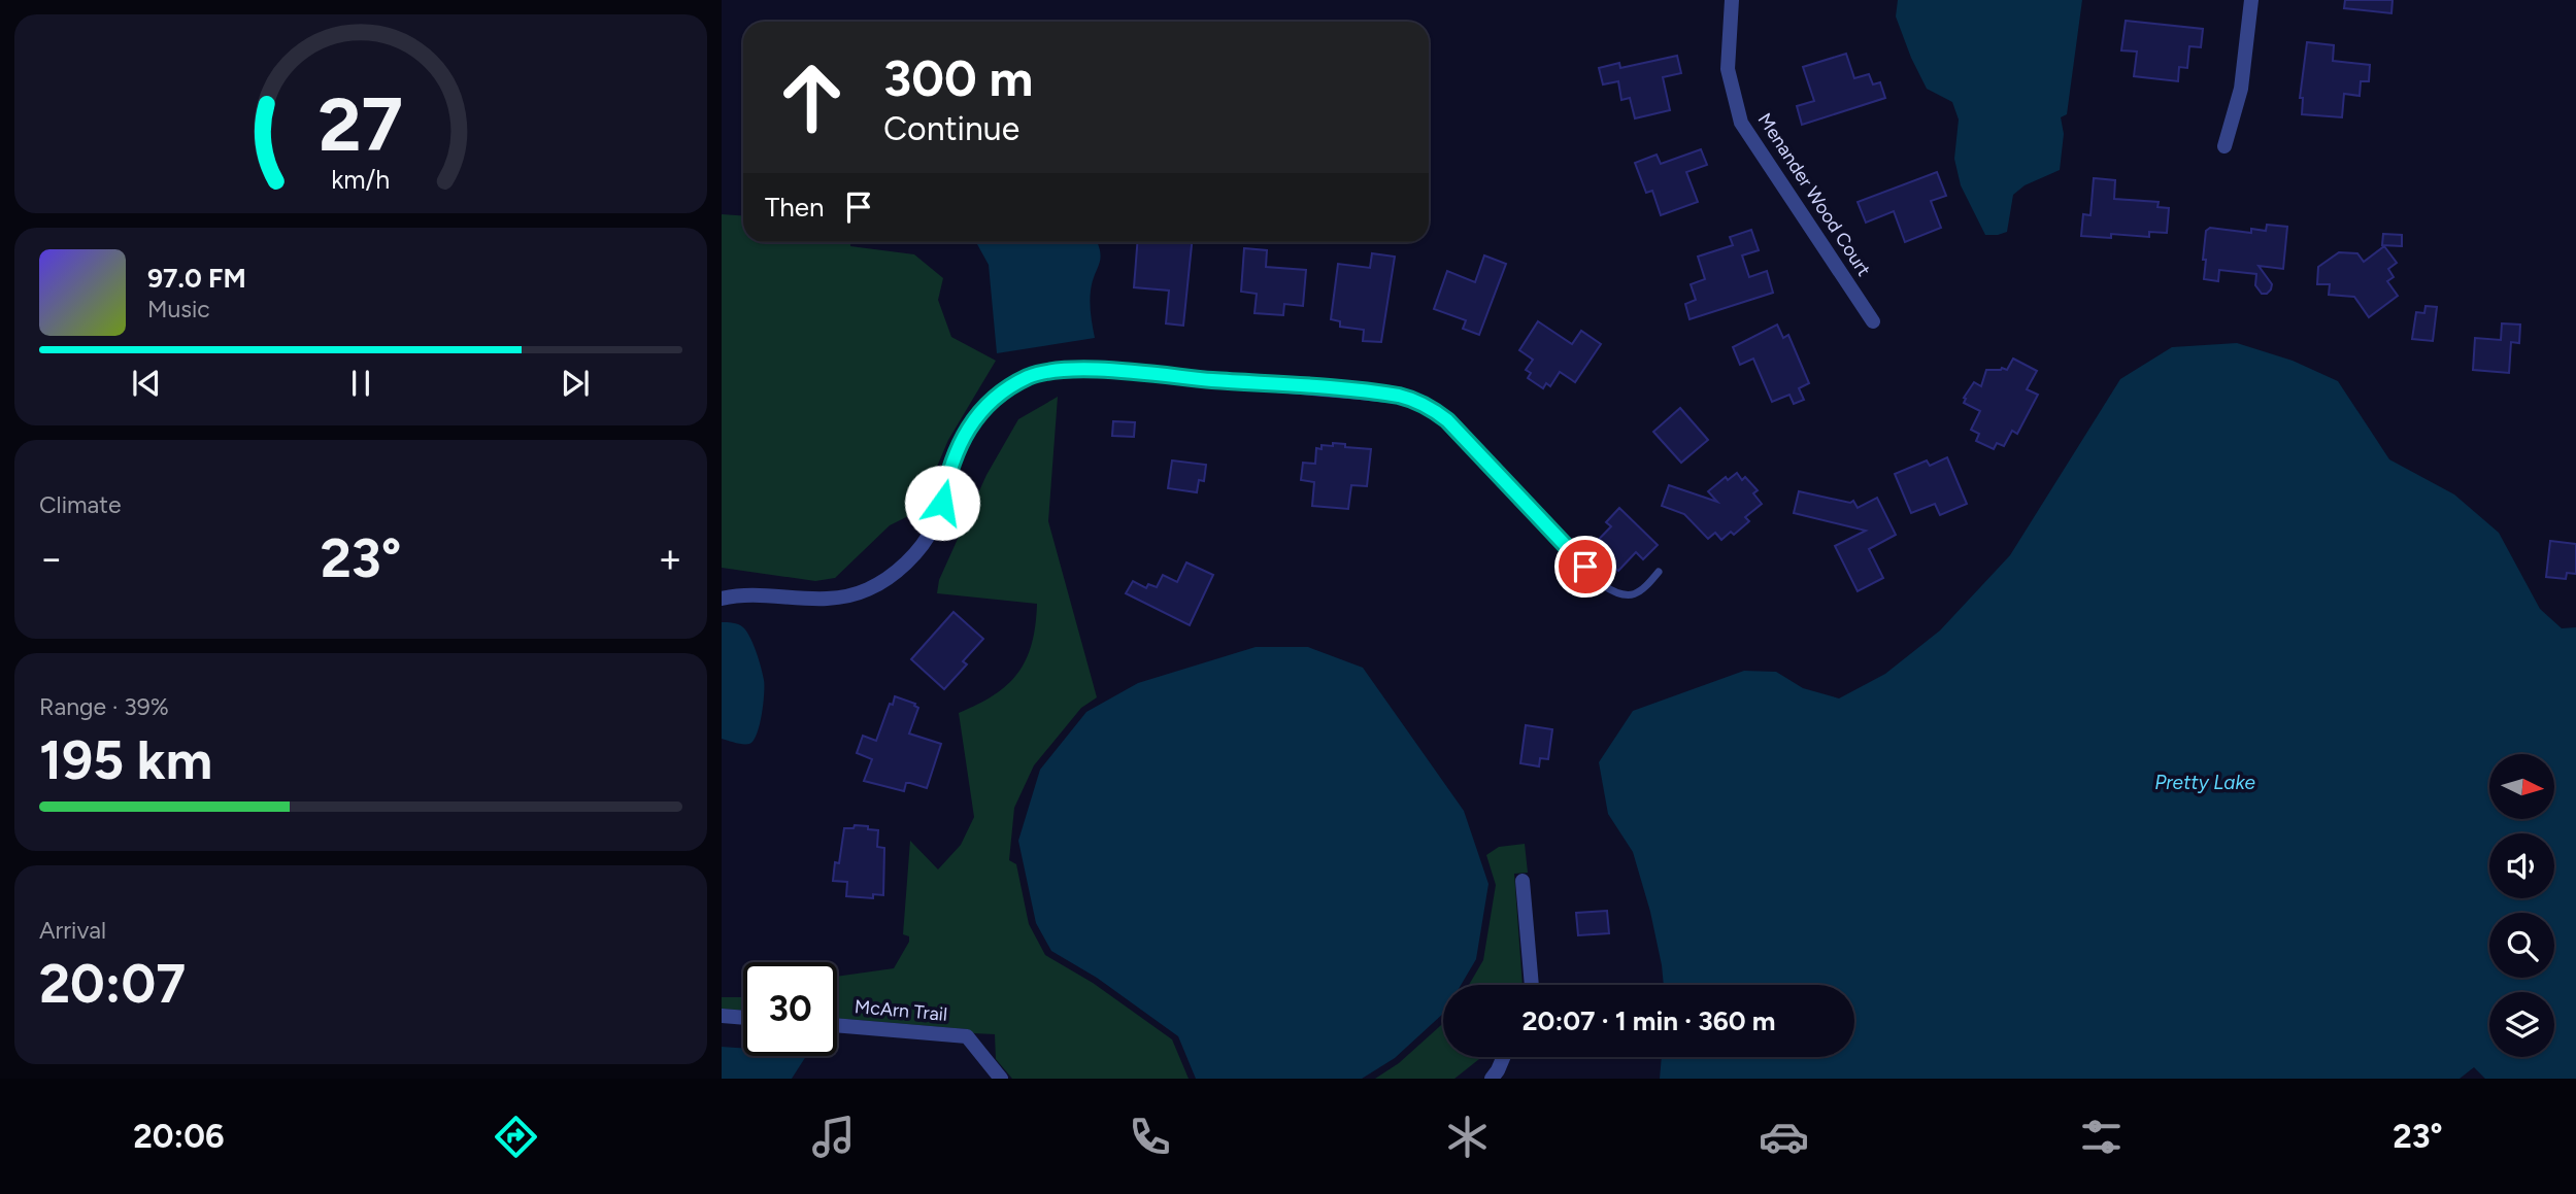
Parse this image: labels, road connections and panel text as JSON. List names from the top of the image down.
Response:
{
  "streets": {
    "street": ["Menander Wood Court", "McArn Trail"]
  },
  "water": ["Pretty Lake"],
  "north": "right",
  "page": {
    "turn": ["300 m", "Continue"],
    "then": "Then",
    "song": ["97.0 FM", "Music"],
    "tile": [
      "Climate",
      ["Range · 39%", "195 km"],
      ["Arrival", "20:07"]
    ],
    "heat": ["−", "23°", "+"],
    "limit": "30",
    "trip": "20:07 · 1 min · 360 m",
    "tabs": ["20:06", "23°"],
    "gauge": ["27", "km/h"]
  }
}
